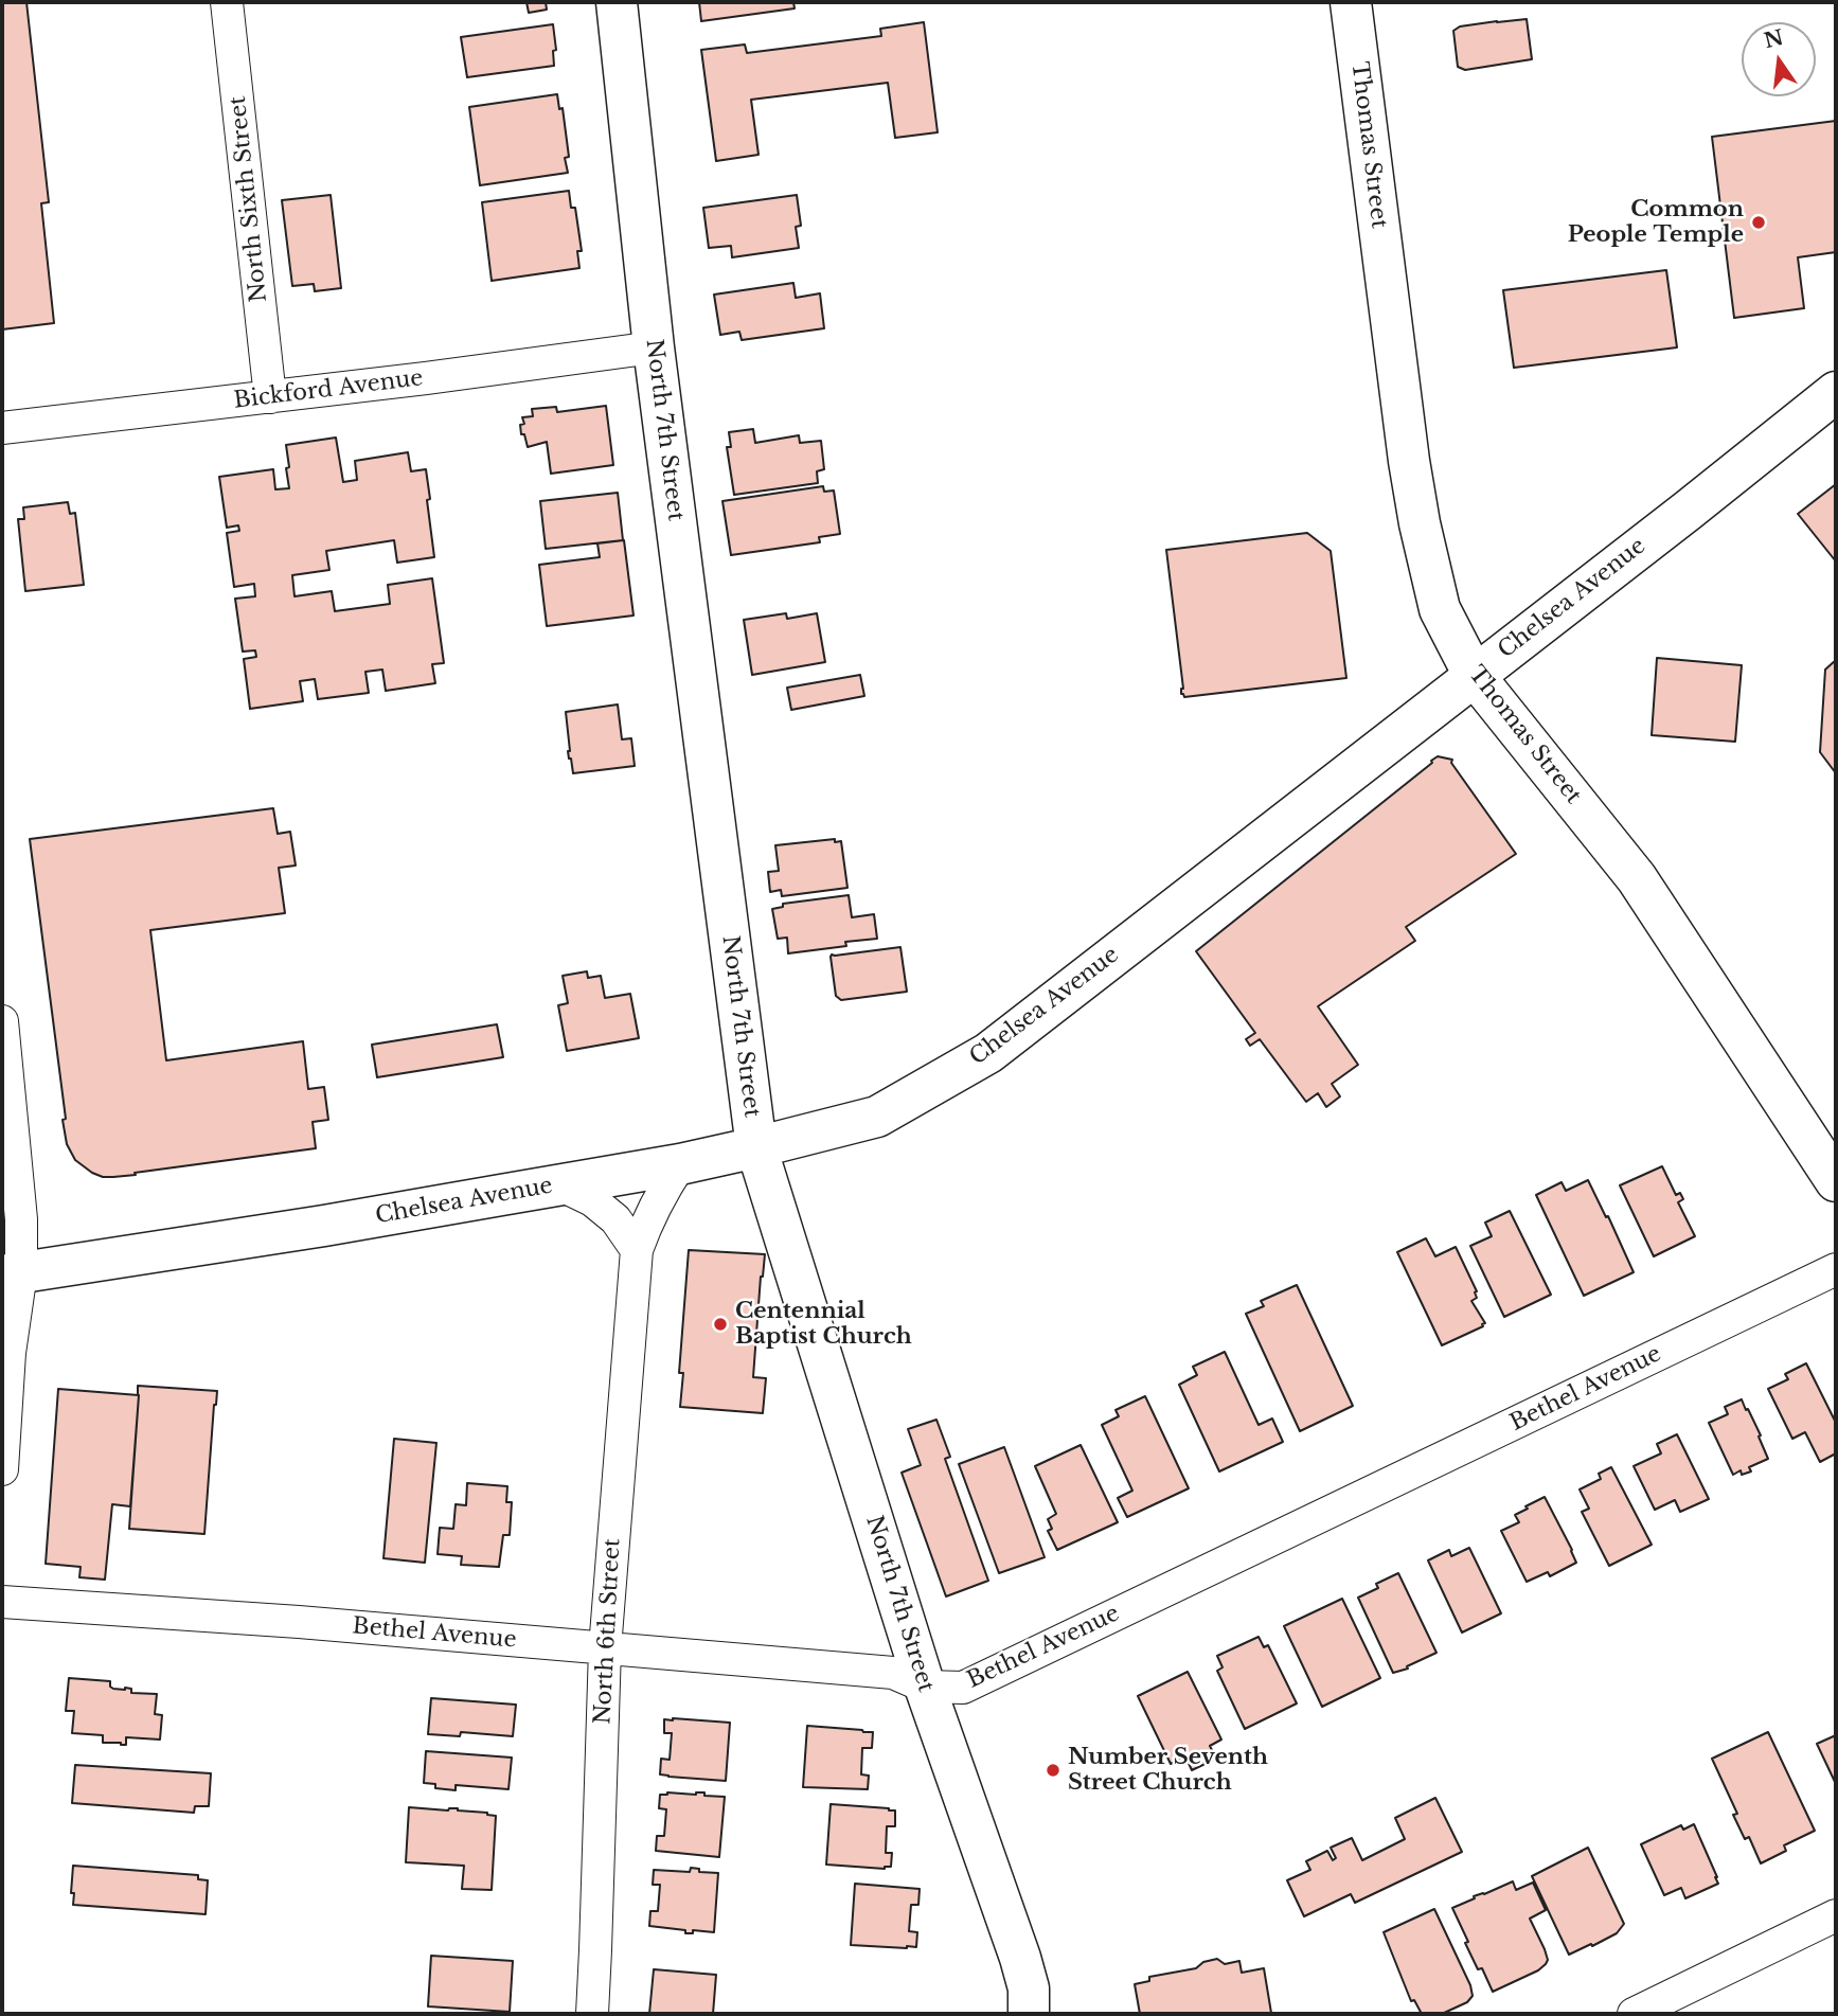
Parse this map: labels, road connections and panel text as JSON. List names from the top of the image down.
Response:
{
  "streets": {
    "main road": ["Thomas Street", "North 7th Street", "Chelsea Avenue"],
    "street": [
      "North Sixth Street",
      "Bickford Avenue",
      "Bethel Avenue",
      "North 6th Street"
    ]
  },
  "crossings": [
    ["Thomas Street", "Chelsea Avenue"],
    ["North Sixth Street", "Bickford Avenue"],
    ["Bickford Avenue", "North 7th Street"],
    ["North 7th Street", "Chelsea Avenue"],
    ["North 7th Street", "Bethel Avenue"],
    ["Chelsea Avenue", "North 6th Street"],
    ["Bethel Avenue", "North 6th Street"]
  ],
  "places": ["Common People Temple", "Centennial Baptist Church", "Number Seventh Street Church"],
  "north": "top"
}
